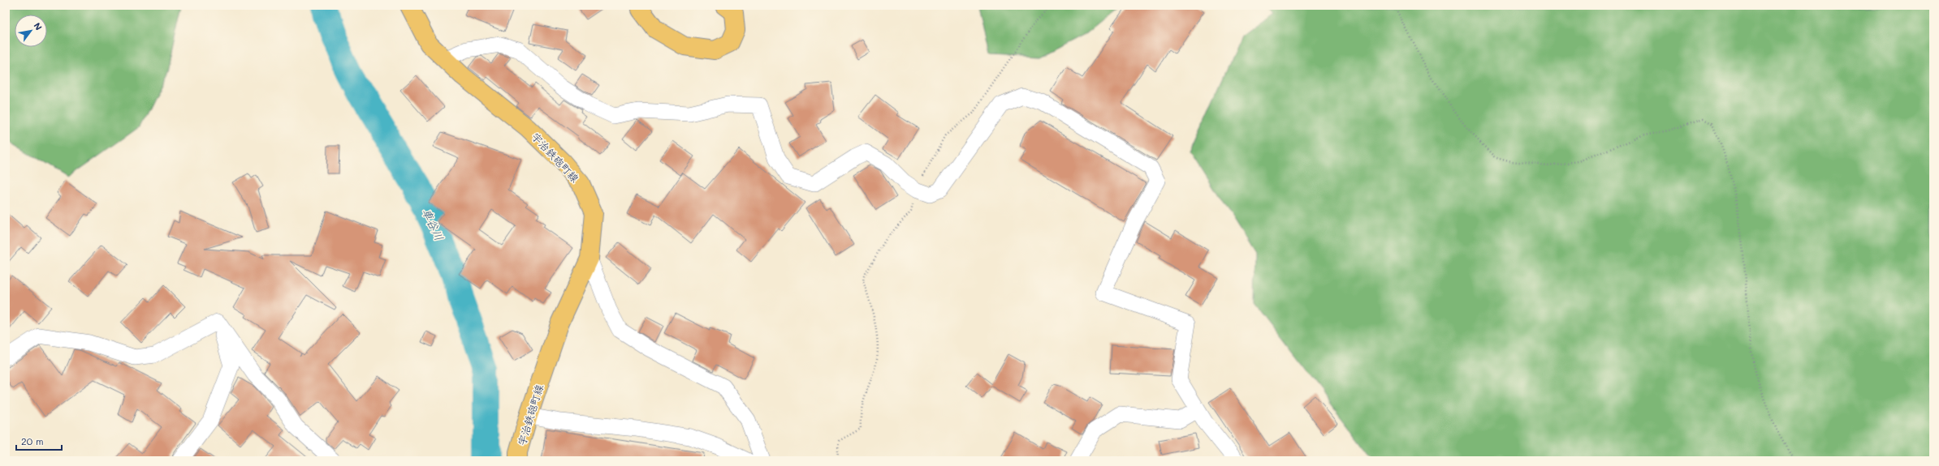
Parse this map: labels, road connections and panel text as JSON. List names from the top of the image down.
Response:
{
  "streets": {
    "main road": ["宇治鉄砲町線"]
  },
  "water": ["車谷川"],
  "scale_bar": "20 m",
  "north": "top right"
}
